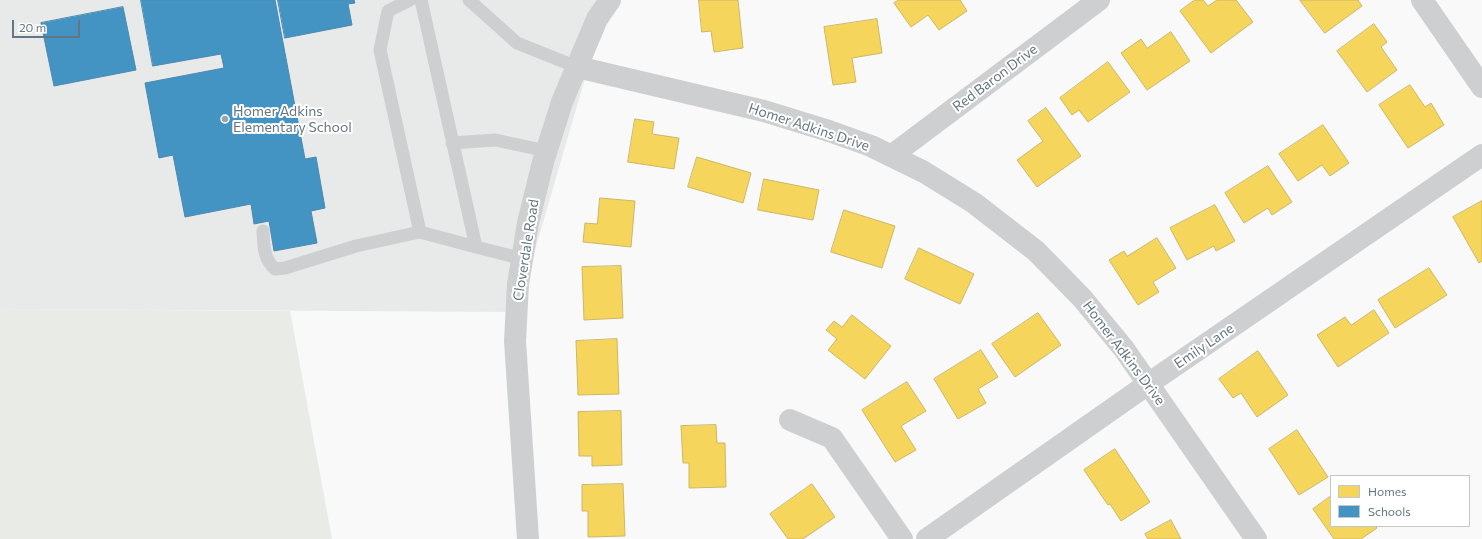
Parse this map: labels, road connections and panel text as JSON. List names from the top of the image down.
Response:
{
  "streets": {
    "street": [
      "Red Baron Drive",
      "Homer Adkins Drive",
      "Cloverdale Road",
      "Emily Lane"
    ]
  },
  "crossings": [
    ["Red Baron Drive", "Homer Adkins Drive"],
    ["Homer Adkins Drive", "Cloverdale Road"],
    ["Homer Adkins Drive", "Emily Lane"]
  ],
  "places": ["Homer Adkins Elementary School"],
  "legend": ["Homes", "Schools"],
  "scale_bar": "20 m"
}
